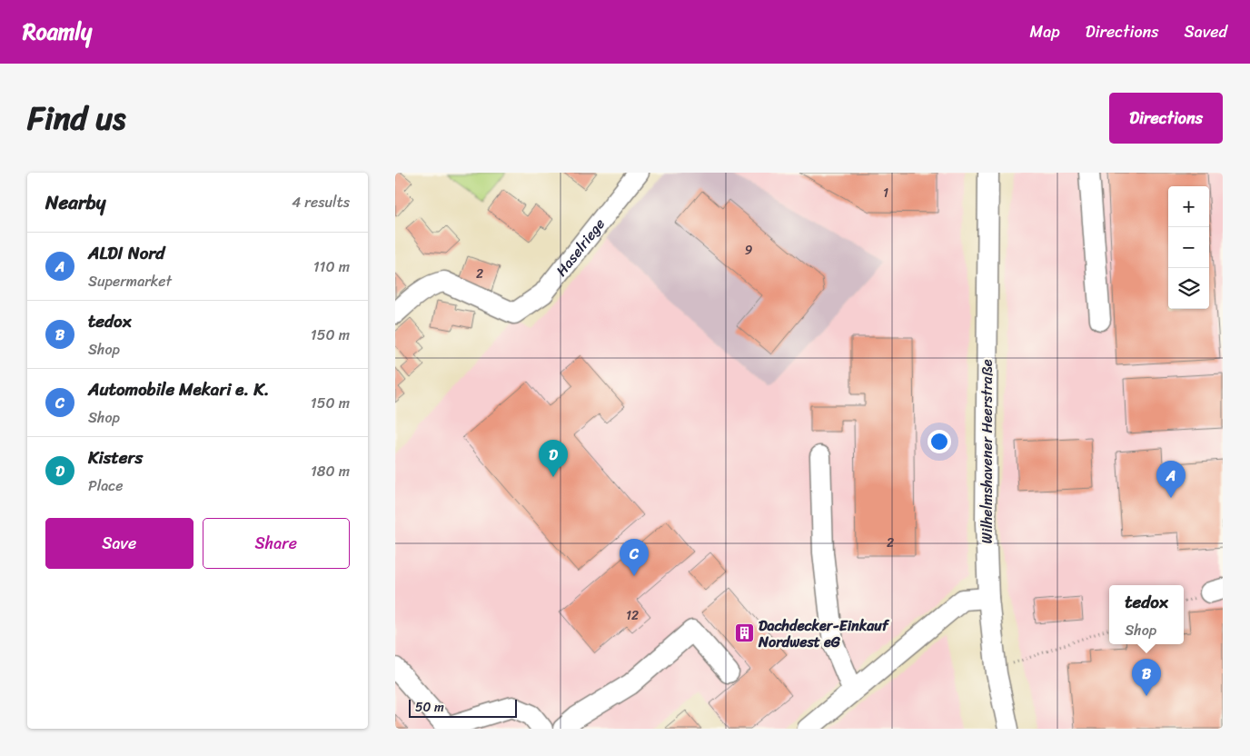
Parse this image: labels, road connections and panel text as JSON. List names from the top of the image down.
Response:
{
  "streets": {
    "street": ["Haselriege", "Wilhelmshavener Heerstraße"]
  },
  "places": {
    "building": ["Dachdecker-Einkauf Nordwest eG"]
  },
  "house_numbers": [
    "1",
    "9",
    "2",
    "2",
    "12"
  ],
  "scale_bar": "50 m",
  "page": {
    "header": "Roamly",
    "nav": ["Map", "Directions", "Saved"],
    "title": "Find us",
    "buttons": [
      "Directions",
      ["Save", "Share"]
    ],
    "heading": ["Nearby", "4 results"],
    "map_buttons": ["+", "−"],
    "list": [
      {
        "mark": "A",
        "name": "ALDI Nord",
        "note": "Supermarket",
        "value": "110 m"
      },
      {
        "mark": "B",
        "name": "tedox",
        "note": "Shop",
        "value": "150 m"
      },
      {
        "mark": "C",
        "name": "Automobile Mekari e. K.",
        "note": "Shop",
        "value": "150 m"
      },
      {
        "mark": "D",
        "name": "Kisters",
        "note": "Place",
        "value": "180 m"
      }
    ],
    "pins": [
      "D",
      "A",
      "C",
      "B"
    ],
    "popup": ["tedox", "Shop"],
    "scale": "50 m"
  }
}
